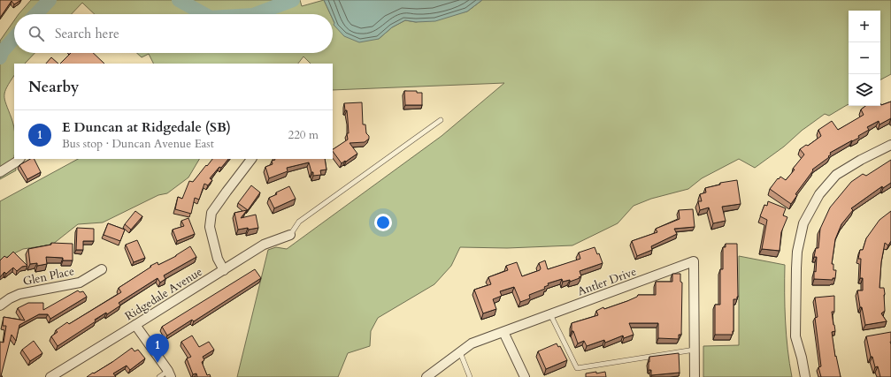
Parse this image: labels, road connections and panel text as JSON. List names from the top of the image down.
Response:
{
  "streets": {
    "street": ["Glen Place", "Antler Drive", "Ridgedale Avenue"]
  },
  "page": {
    "map_buttons": ["+", "−"],
    "search": "Search here",
    "heading": "Nearby",
    "list": [
      {
        "mark": "1",
        "name": "E Duncan at Ridgedale (SB)",
        "note": "Bus stop · Duncan Avenue East",
        "value": "220 m"
      }
    ],
    "pins": "1"
  }
}
